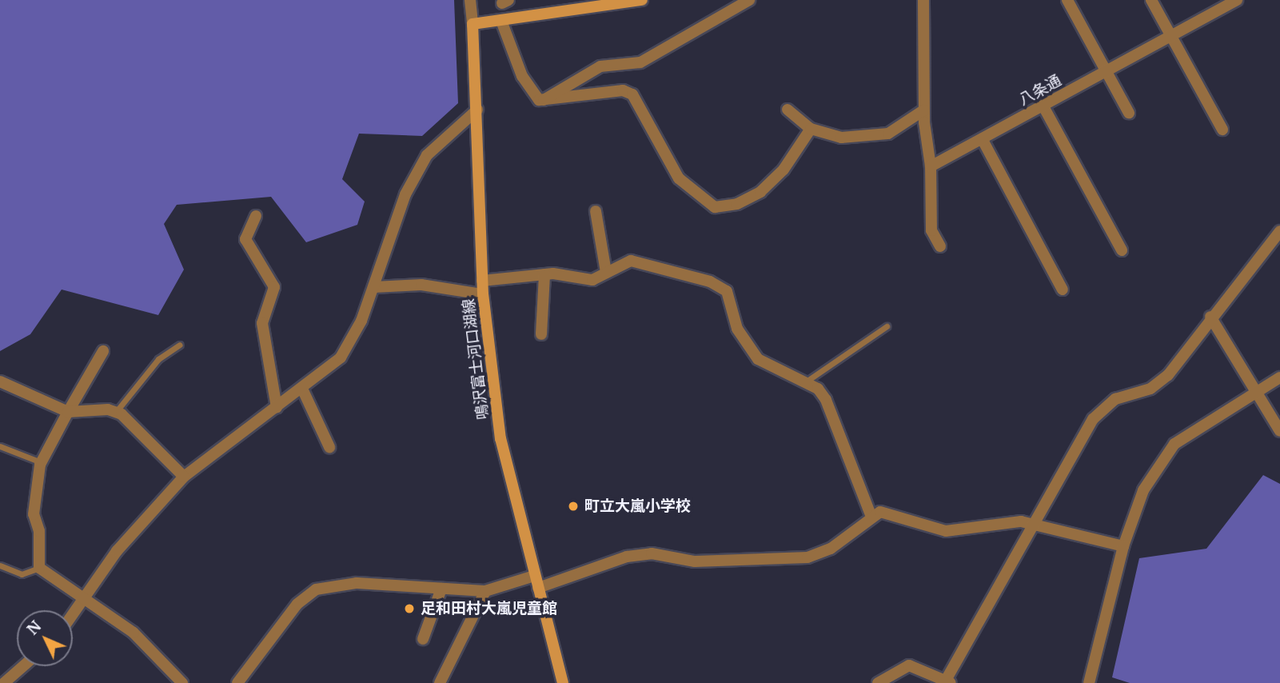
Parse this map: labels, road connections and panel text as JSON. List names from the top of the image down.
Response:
{
  "streets": {
    "main road": ["鳴沢富士河口湖線"],
    "street": ["八条通"]
  },
  "places": ["町立大嵐小学校", "足和田村大嵐児童館"],
  "north": "top left"
}
